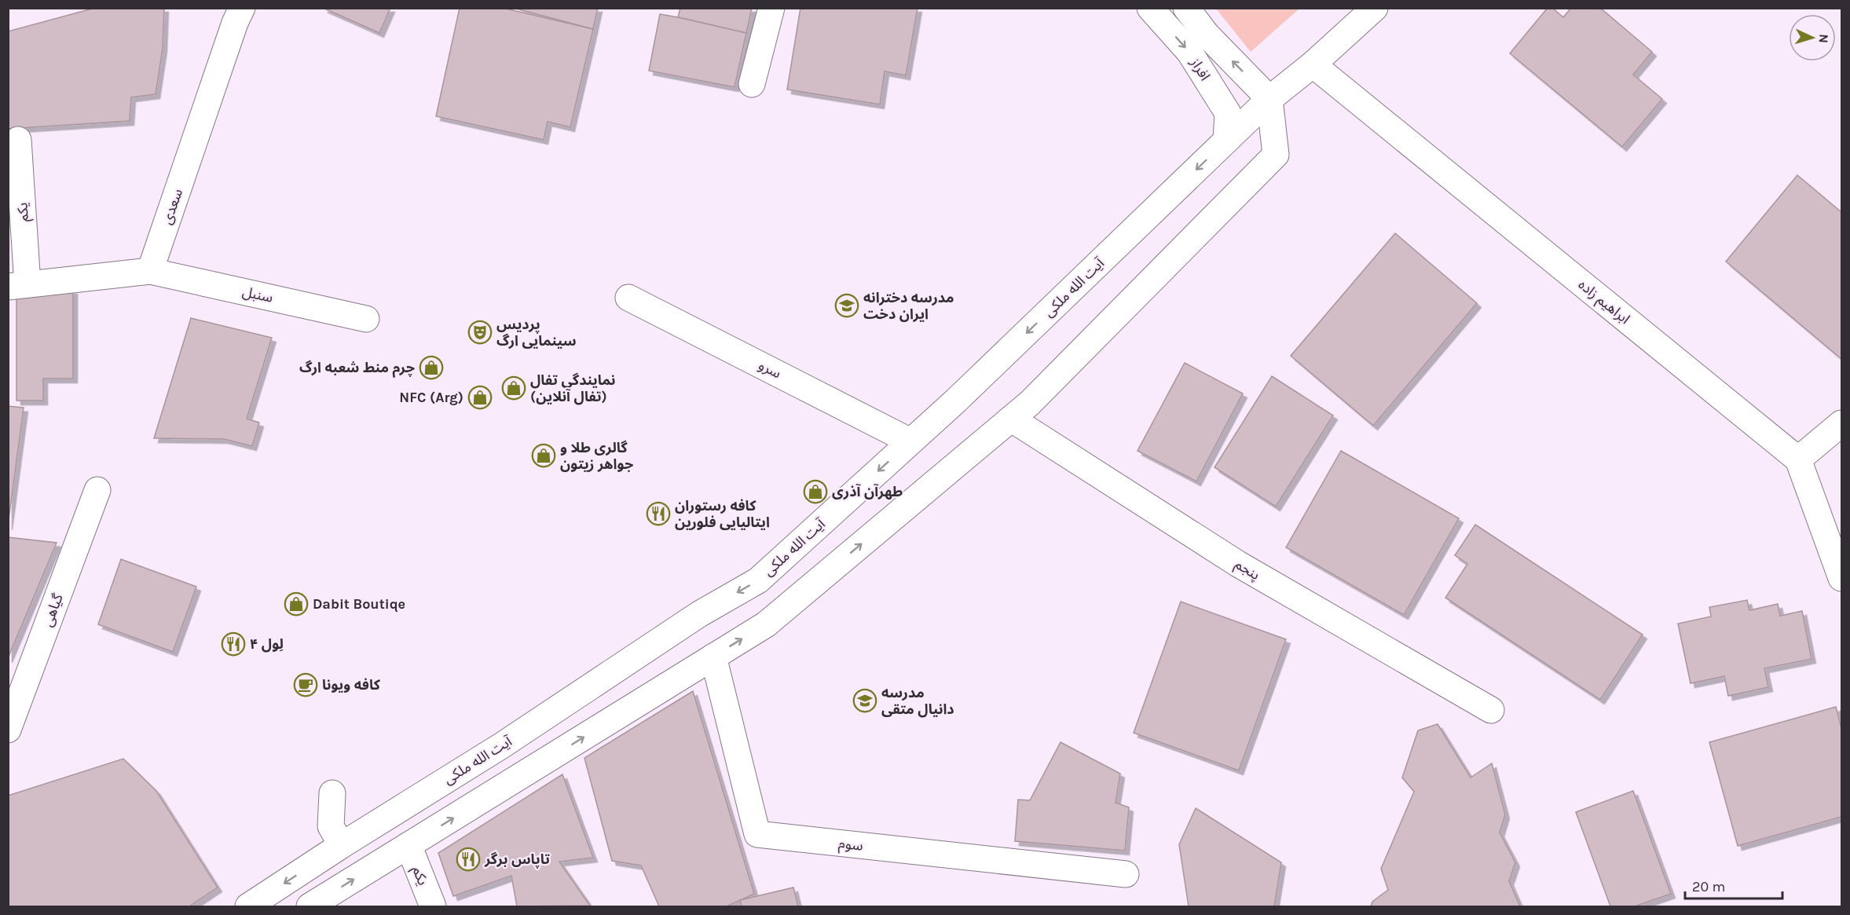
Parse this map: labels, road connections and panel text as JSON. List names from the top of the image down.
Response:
{
  "streets": {
    "street": [
      "افراز",
      "سعدی",
      "یکم",
      "آیت الله ملکی",
      "سنبل",
      "ابراهیم زاده",
      "سرو",
      "پنجم",
      "گیاهی",
      "سوم"
    ]
  },
  "crossings": [
    ["افراز", "آیت الله ملکی"],
    ["سعدی", "سنبل"],
    ["آیت الله ملکی", "ابراهیم زاده"],
    ["آیت الله ملکی", "سرو"]
  ],
  "places": {
    "school or university": ["مدرسه دخترانه ایران دخت", "مدرسه دانیال متقی"],
    "theatre": ["پردیس سینمایی ارگ"],
    "shop": [
      "چرم منط شعبه ارگ",
      "نمایندگی تفال (تفال آنلاین)",
      "NFC (Arg)",
      "گالری طلا و جواهر زیتون",
      "طهرآن آذری",
      "Dabit Boutiqe"
    ],
    "restaurant": ["کافه رستوران ایتالیایی فلورین", "لِول ۴", "تاپاس برگر"],
    "cafe": ["کافه ویونا"]
  },
  "scale_bar": "20 m",
  "north": "right"
}
